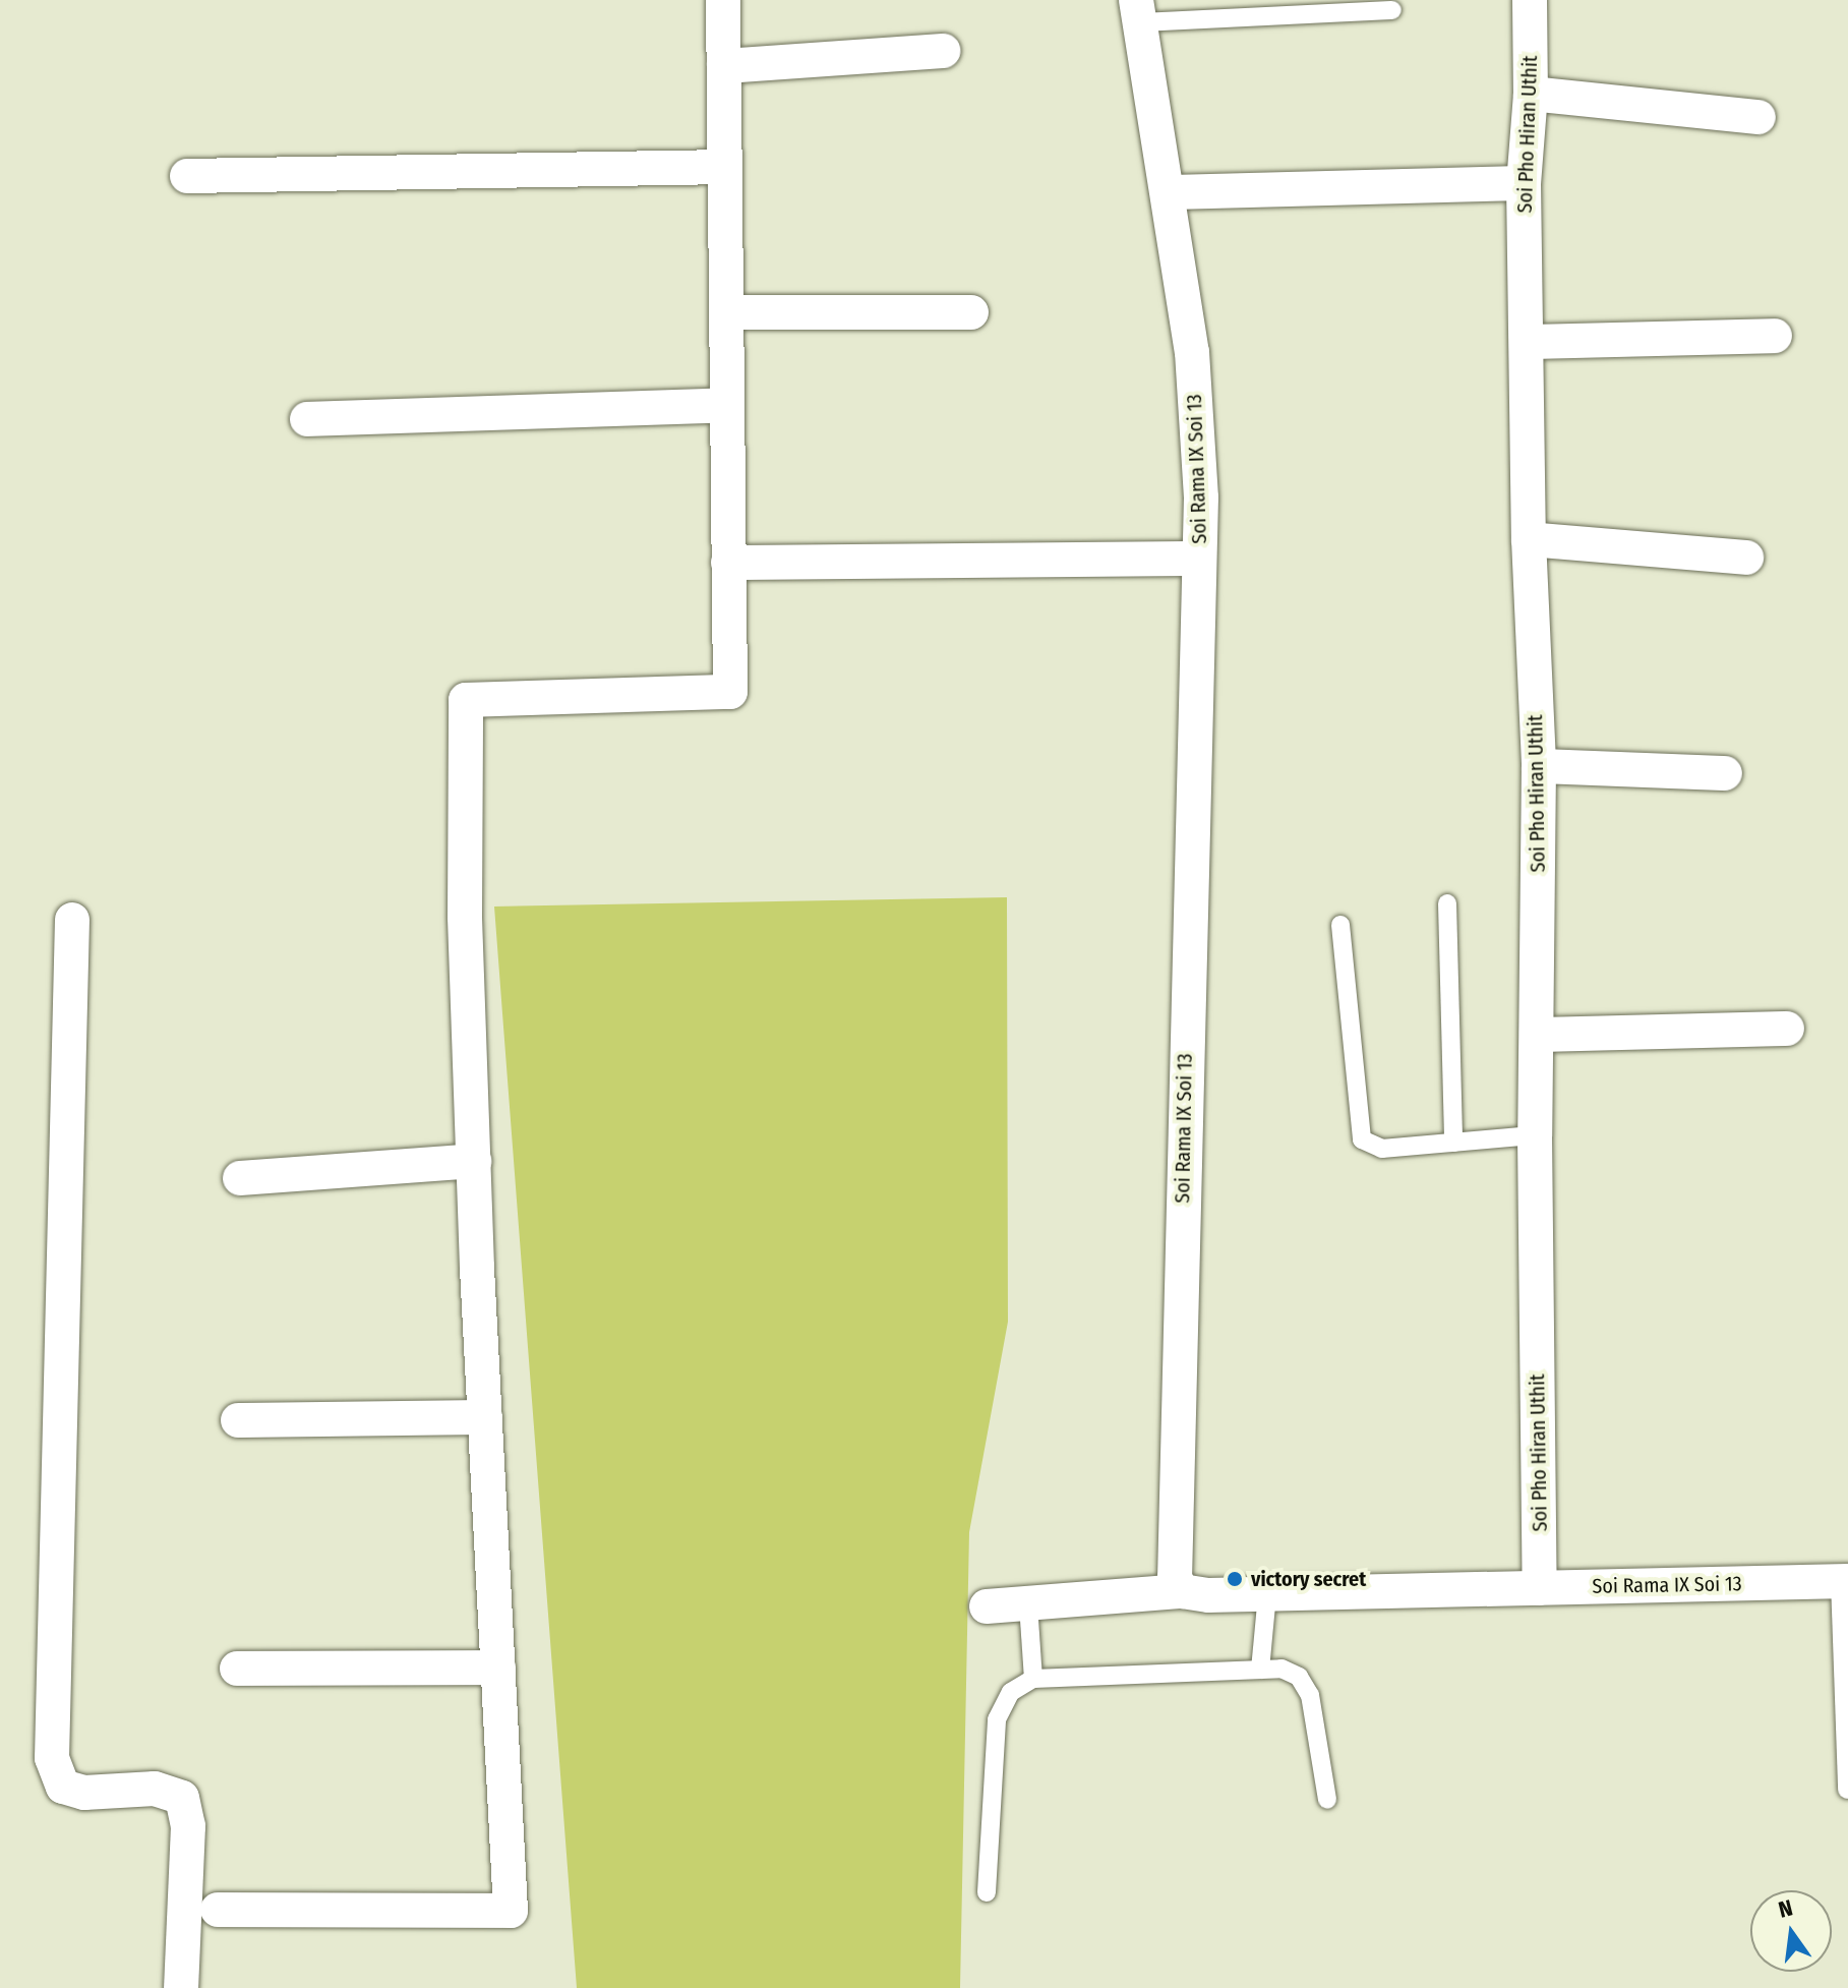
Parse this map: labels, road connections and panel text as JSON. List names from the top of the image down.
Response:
{
  "streets": {
    "street": ["Soi Pho Hiran Uthit", "Soi Rama IX Soi 13"]
  },
  "crossings": [
    ["Soi Pho Hiran Uthit", "Soi Rama IX Soi 13"]
  ],
  "places": ["victory secret"],
  "north": "top"
}
